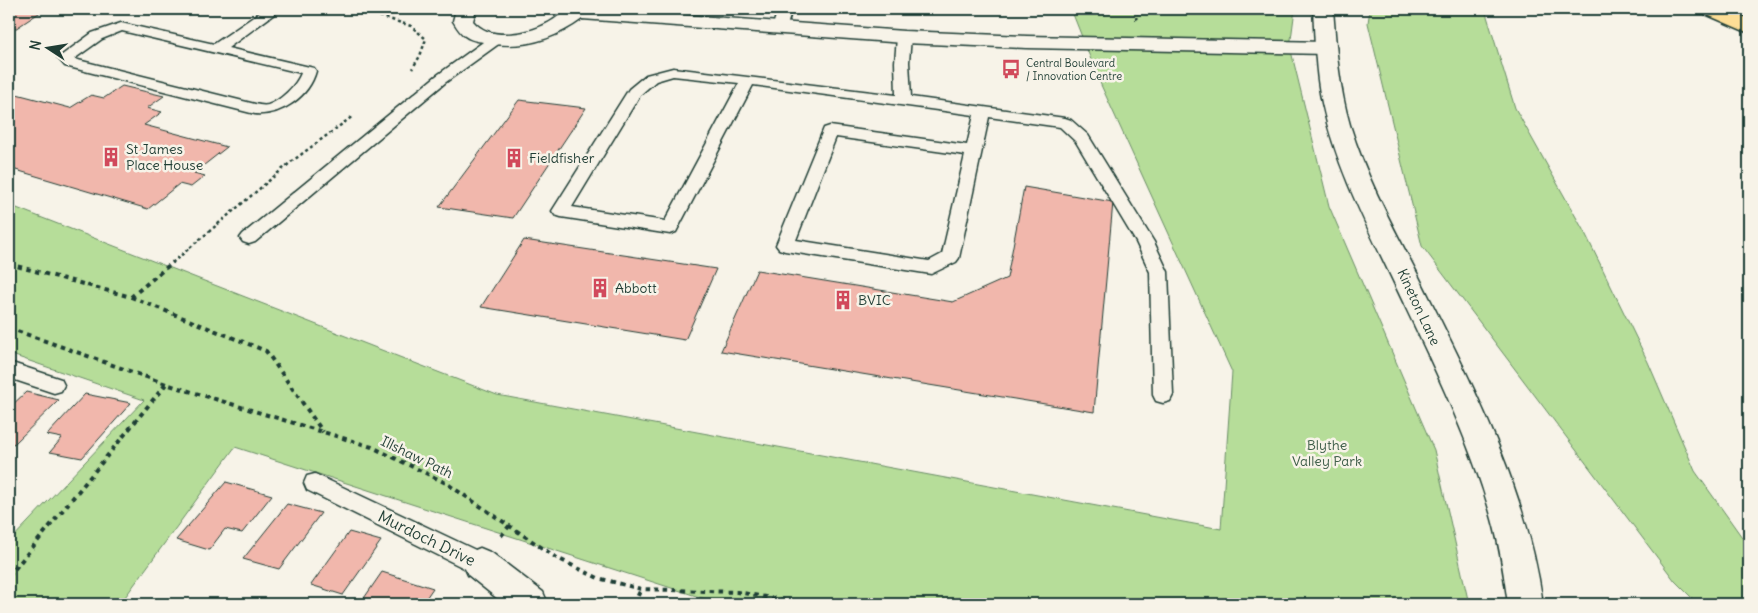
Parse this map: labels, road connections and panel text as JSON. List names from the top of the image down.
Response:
{
  "streets": {
    "street": ["Kineton Lane", "Murdoch Drive"],
    "path": ["Illshaw Path"]
  },
  "parks": ["Blythe Valley Park"],
  "places": {
    "bus stop": ["Central Boulevard / Innovation Centre"],
    "building": [
      "St James Place House",
      "Fieldfisher",
      "Abbott",
      "BVIC"
    ]
  },
  "north": "left"
}
